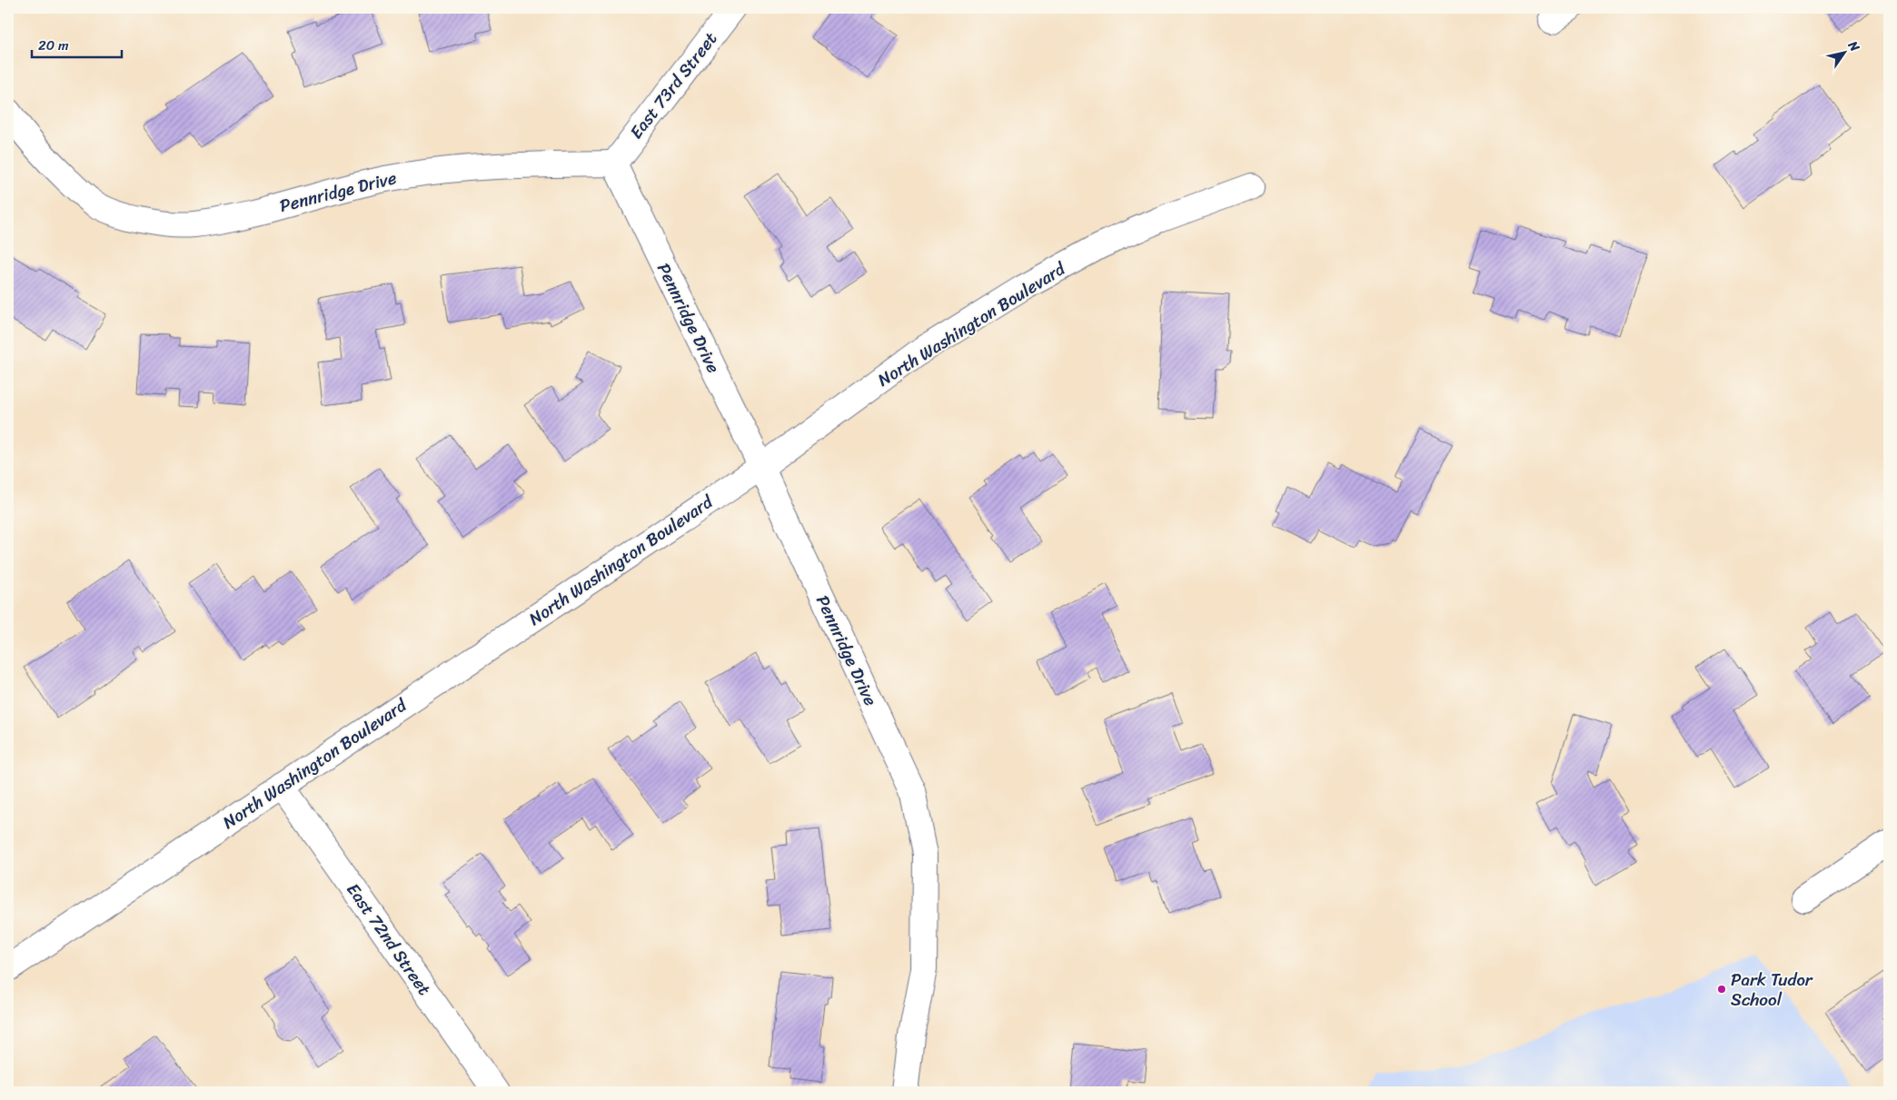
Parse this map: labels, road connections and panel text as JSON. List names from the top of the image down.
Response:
{
  "streets": {
    "street": [
      "East 73rd Street",
      "Pennridge Drive",
      "North Washington Boulevard",
      "East 72nd Street"
    ]
  },
  "crossings": [
    ["East 73rd Street", "Pennridge Drive"],
    ["Pennridge Drive", "North Washington Boulevard"],
    ["North Washington Boulevard", "East 72nd Street"]
  ],
  "places": ["Park Tudor School"],
  "scale_bar": "20 m",
  "north": "top right"
}
